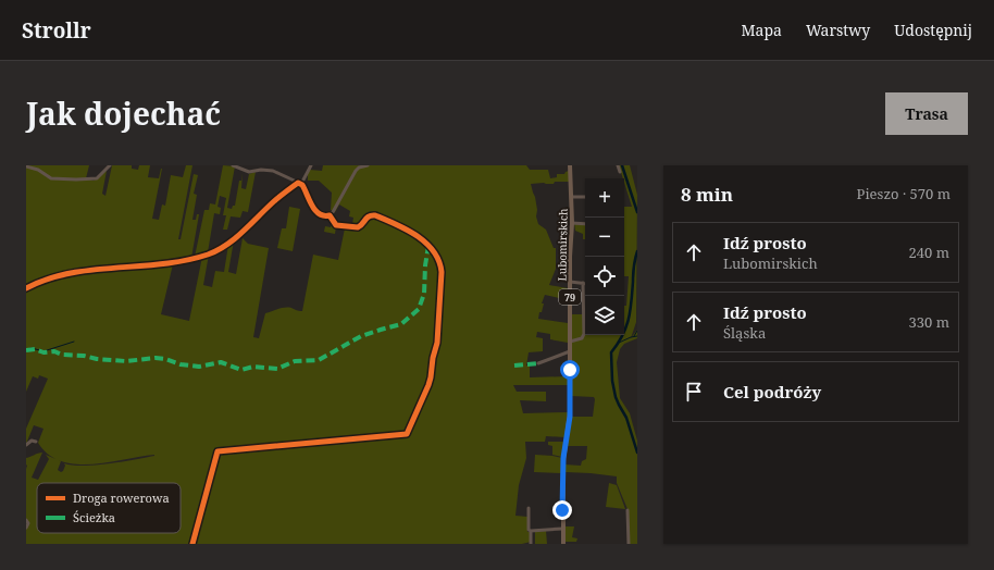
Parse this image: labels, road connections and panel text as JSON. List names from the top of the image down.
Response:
{
  "streets": {
    "main road": ["Lubomirskich", "79"]
  },
  "crossings": [
    ["Lubomirskich", "79"]
  ],
  "legend": ["Droga rowerowa", "Ścieżka"],
  "page": {
    "header": "Strollr",
    "nav": ["Mapa", "Warstwy", "Udostępnij"],
    "title": "Jak dojechać",
    "buttons": "Trasa",
    "heading": ["8 min", "Pieszo · 570 m"],
    "map_buttons": ["+", "−"],
    "list": [
      ["Idź prosto", "Lubomirskich", "240 m"],
      ["Idź prosto", "Śląska", "330 m"],
      "Cel podróży"
    ]
  }
}
